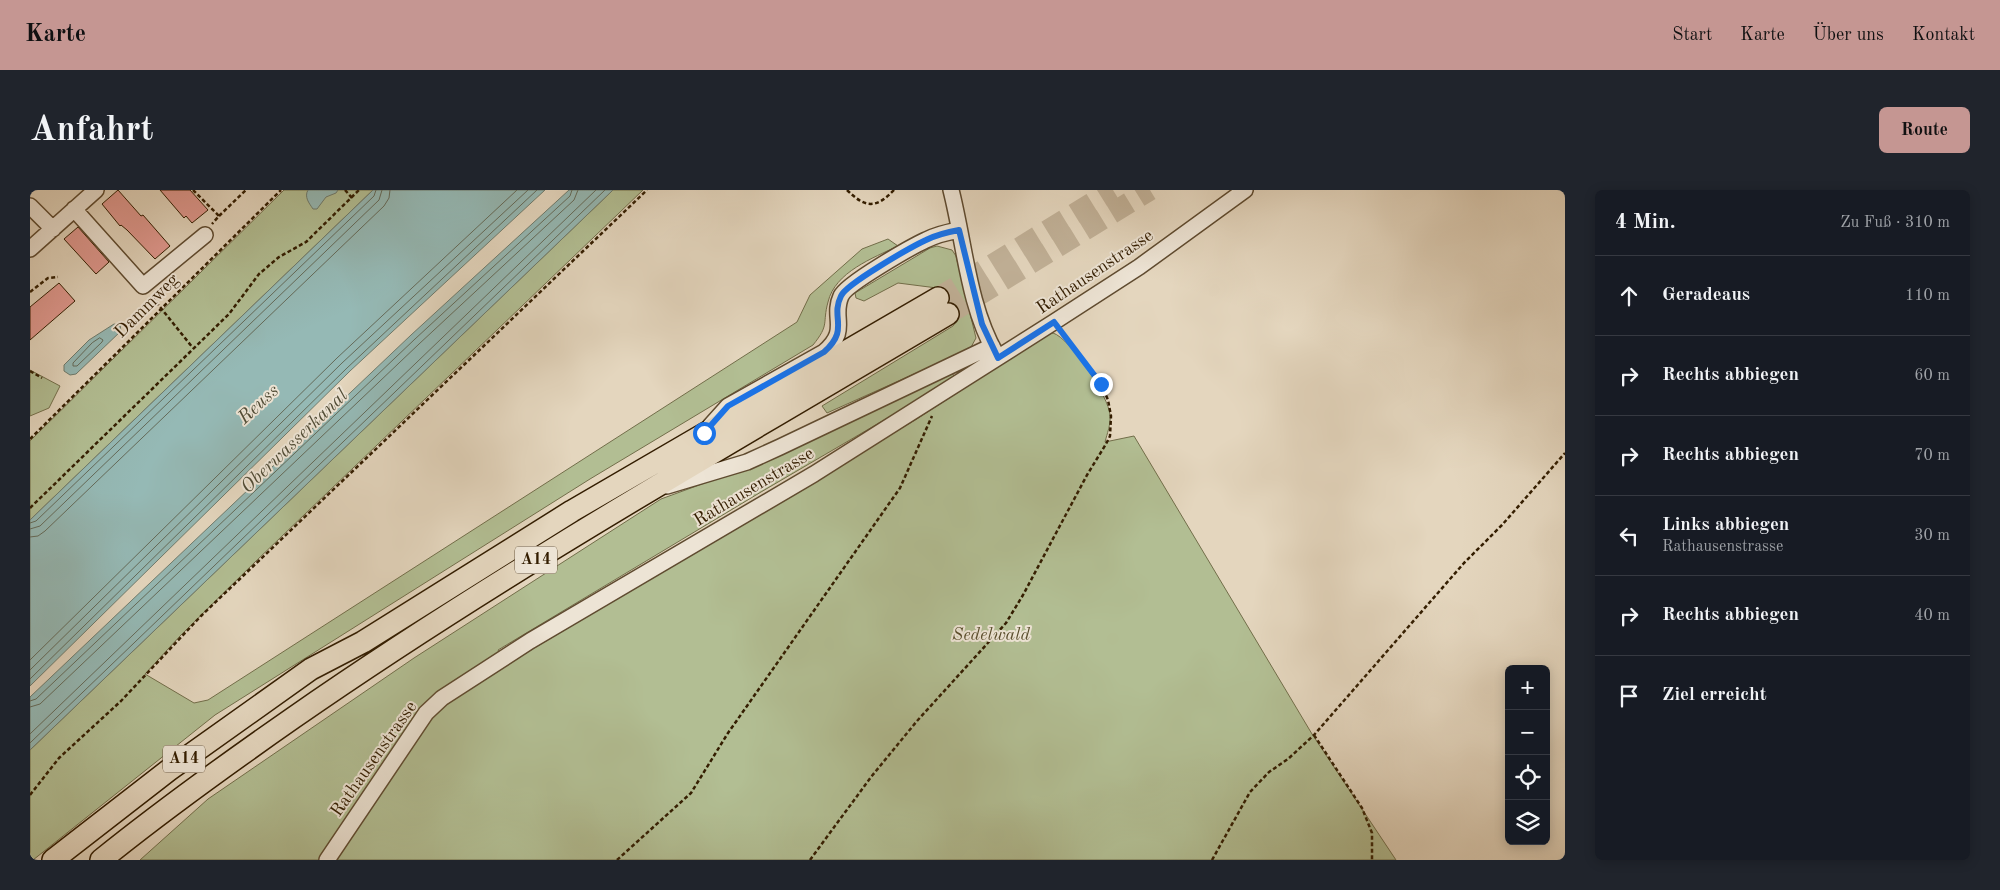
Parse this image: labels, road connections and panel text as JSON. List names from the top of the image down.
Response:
{
  "streets": {
    "highway": ["A14"],
    "street": ["Rathausenstrasse"],
    "path": ["Dammweg"]
  },
  "water": ["Reuss", "Oberwasserkanal"],
  "parks": ["Sedelwald"],
  "page": {
    "header": "Karte",
    "nav": [
      "Start",
      "Karte",
      "Über uns",
      "Kontakt"
    ],
    "buttons": "Route",
    "title": "Anfahrt",
    "heading": ["4 Min.", "Zu Fuß · 310 m"],
    "list": [
      ["Geradeaus", "110 m"],
      ["Rechts abbiegen", "60 m"],
      ["Rechts abbiegen", "70 m"],
      ["Links abbiegen", "Rathausenstrasse", "30 m"],
      ["Rechts abbiegen", "40 m"],
      "Ziel erreicht"
    ],
    "map_buttons": ["+", "−"]
  }
}
